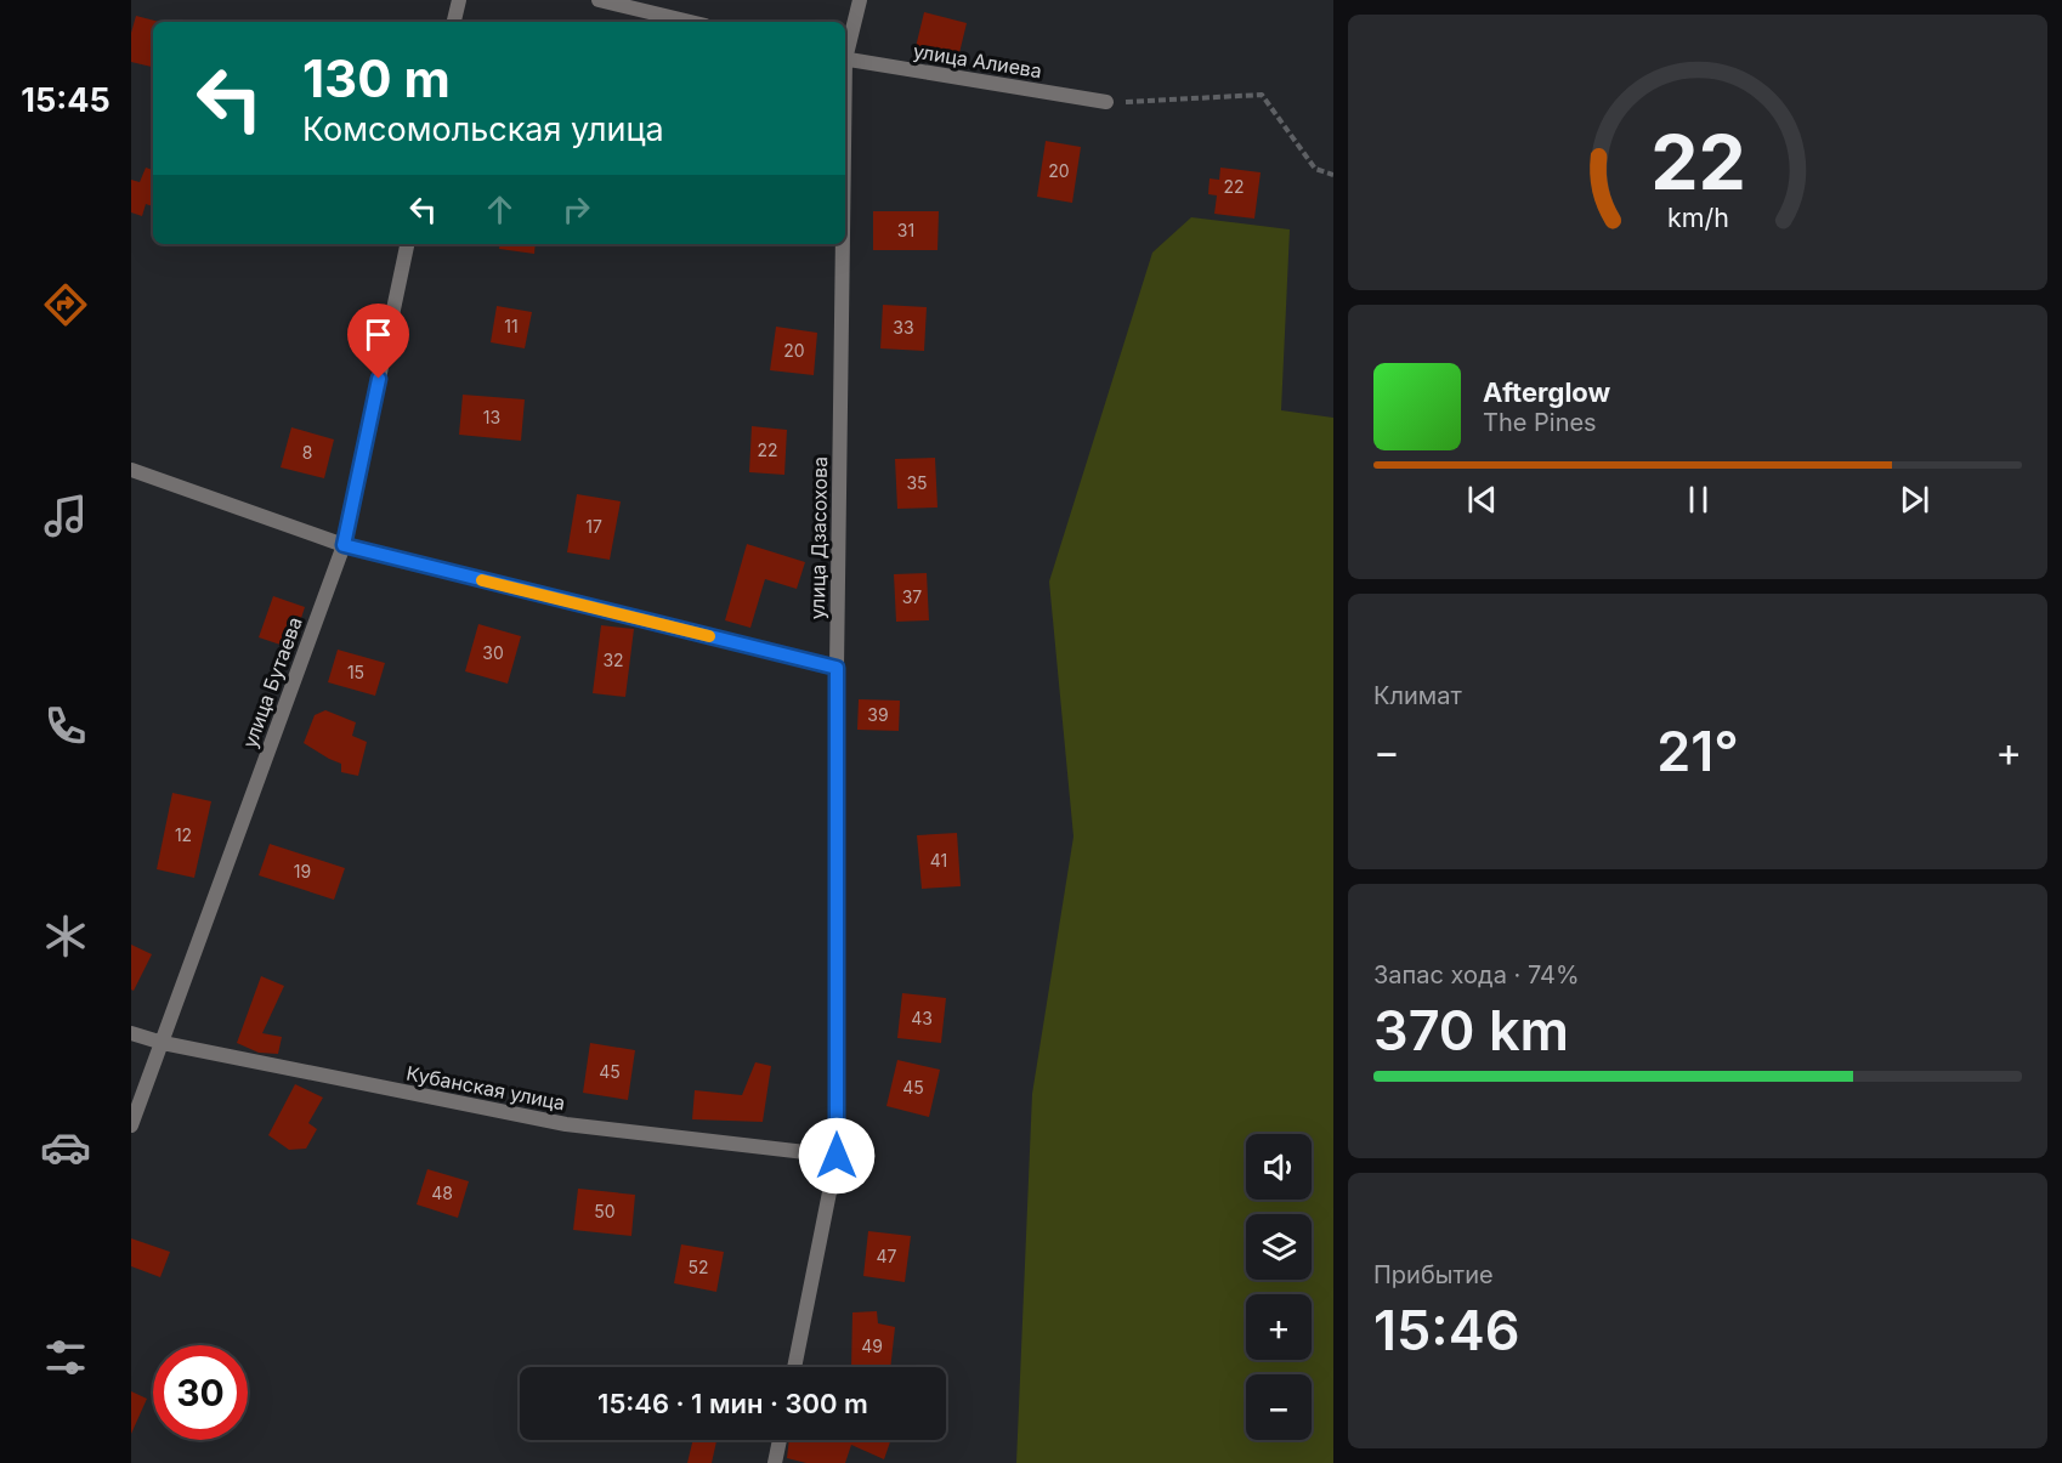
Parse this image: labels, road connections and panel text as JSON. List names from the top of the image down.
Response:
{
  "streets": {
    "street": [
      "улица Алиева",
      "улица Дзасохова",
      "улица Бутаева",
      "Кубанская улица"
    ]
  },
  "crossings": [
    ["улица Дзасохова", "Кубанская улица"],
    ["улица Бутаева", "Кубанская улица"]
  ],
  "house_numbers": [
    "20",
    "22",
    "31",
    "11",
    "33",
    "20",
    "13",
    "22",
    "8",
    "35",
    "17",
    "37",
    "30",
    "32",
    "15",
    "39",
    "12",
    "41",
    "19",
    "43",
    "45",
    "45",
    "48",
    "50",
    "47",
    "52",
    "49"
  ],
  "page": {
    "tabs": "15:45",
    "turn": ["130 m", "Комсомольская улица"],
    "song": ["Afterglow", "The Pines"],
    "tile": [
      "Климат",
      ["Запас хода · 74%", "370 km"],
      ["Прибытие", "15:46"]
    ],
    "heat": ["−", "21°", "+"],
    "map_buttons": ["+", "−"],
    "limit": "30",
    "trip": "15:46 · 1 мин · 300 m",
    "gauge": ["22", "km/h"]
  }
}
